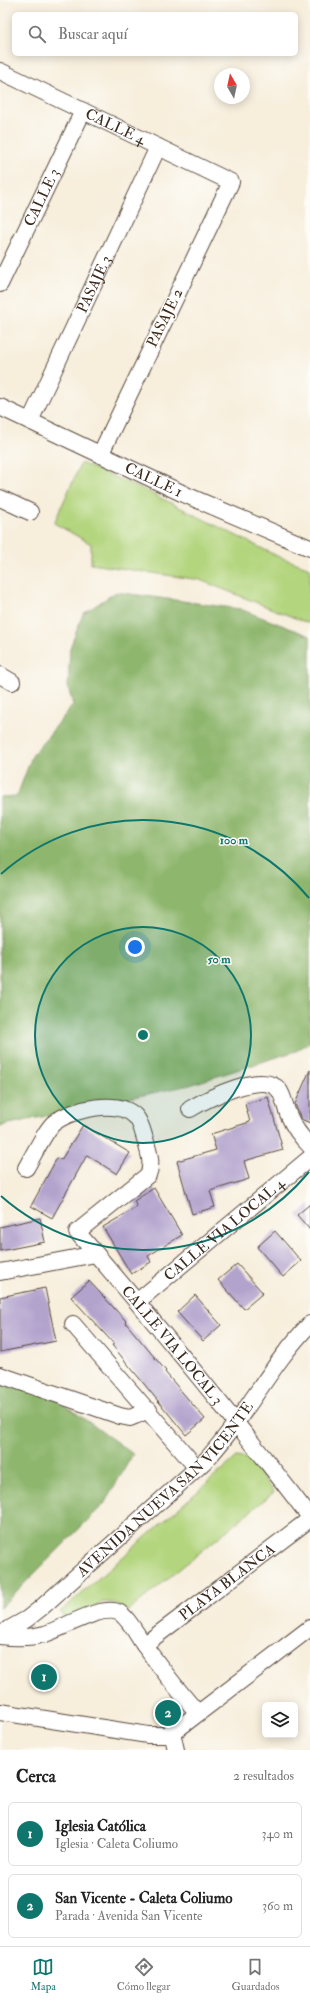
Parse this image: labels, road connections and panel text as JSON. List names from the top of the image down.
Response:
{
  "streets": {
    "street": [
      "CALLE 4",
      "CALLE 3",
      "PASAJE 3",
      "PASAJE 2",
      "CALLE 1",
      "CALLE VIA LOCAL 4",
      "CALLE VIA LOCAL 3",
      "AVENIDA NUEVA SAN VICENTE",
      "PLAYA BLANCA"
    ]
  },
  "crossings": [
    ["CALLE 4", "CALLE 3"],
    ["CALLE 4", "PASAJE 3"],
    ["CALLE 4", "PASAJE 2"],
    ["PASAJE 3", "CALLE 1"],
    ["PASAJE 2", "CALLE 1"],
    ["CALLE VIA LOCAL 4", "CALLE VIA LOCAL 3"],
    ["CALLE VIA LOCAL 3", "AVENIDA NUEVA SAN VICENTE"],
    ["CALLE VIA LOCAL 3", "PLAYA BLANCA"]
  ],
  "north": "top",
  "page": {
    "search": "Buscar aquí",
    "pins": ["1", "2"],
    "heading": ["Cerca", "2 resultados"],
    "list": [
      {
        "mark": "1",
        "name": "Iglesia Católica",
        "note": "Iglesia · Caleta Coliumo",
        "value": "340 m"
      },
      {
        "mark": "2",
        "name": "San Vicente - Caleta Coliumo",
        "note": "Parada · Avenida San Vicente",
        "value": "360 m"
      }
    ],
    "nav": ["Mapa", "Cómo llegar", "Guardados"]
  },
  "rings": ["100 m", "50 m"]
}
